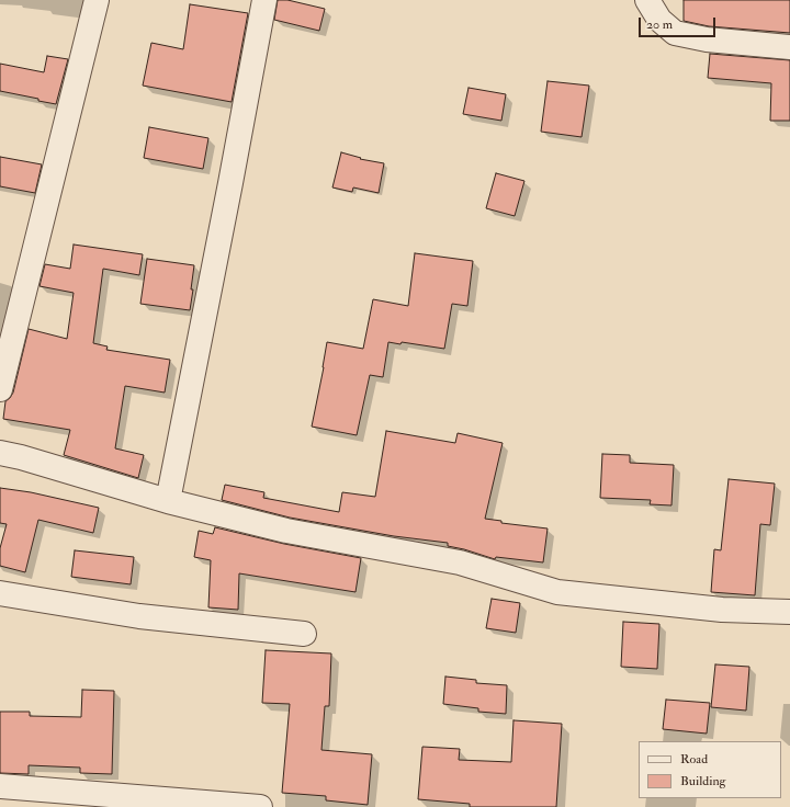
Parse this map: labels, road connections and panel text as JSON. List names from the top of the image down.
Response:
{
  "legend": ["Road", "Building"],
  "scale_bar": "20 m"
}
